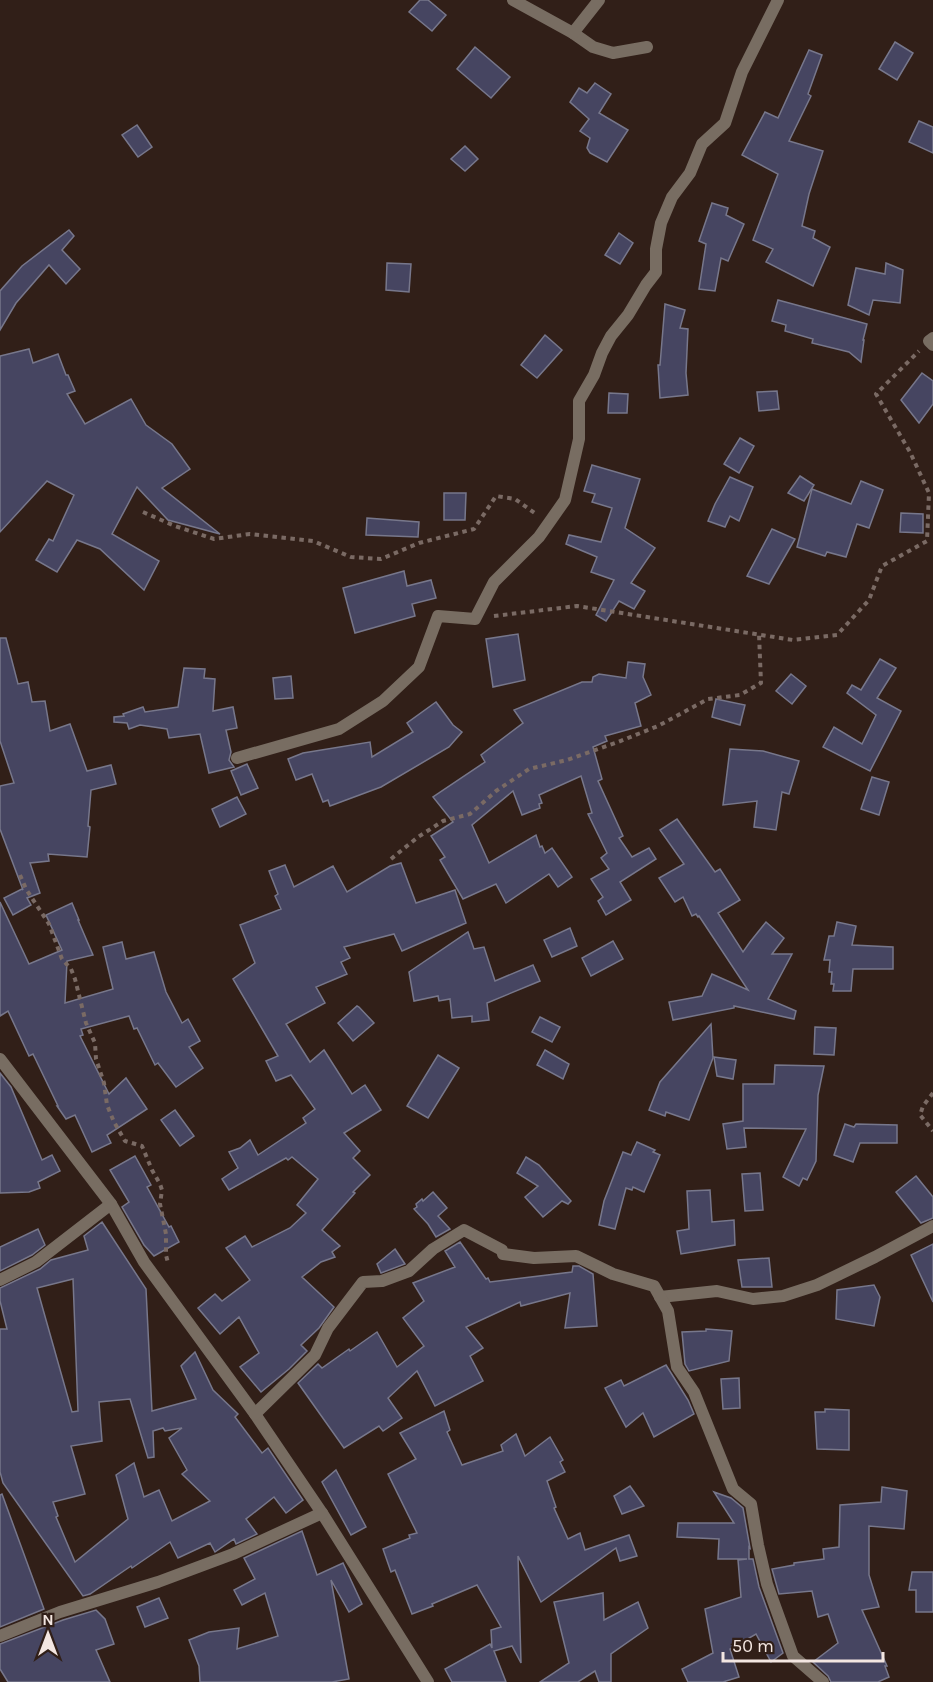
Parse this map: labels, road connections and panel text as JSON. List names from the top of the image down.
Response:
{
  "scale_bar": "50 m",
  "north": "top"
}
